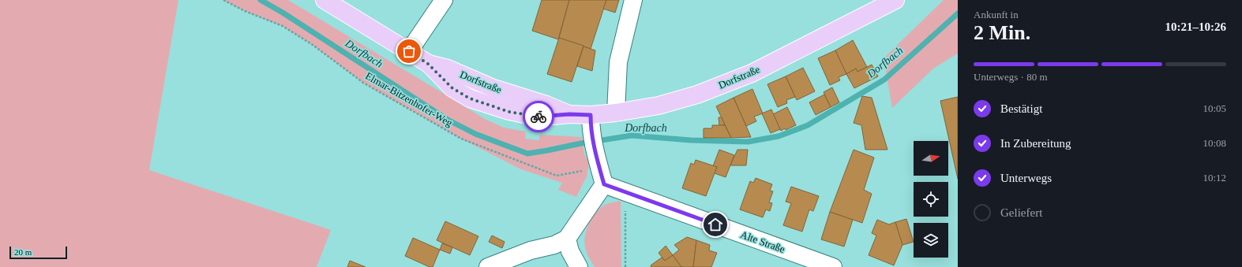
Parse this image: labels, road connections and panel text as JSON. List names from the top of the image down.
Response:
{
  "streets": {
    "main road": ["Dorfstraße"],
    "street": ["Alte Straße"],
    "path": ["Elmar-Bitzenhofer-Weg"]
  },
  "water": ["Dorfbach"],
  "scale_bar": "20 m",
  "north": "right",
  "page": {
    "heading": ["2 Min.", "Ankunft in", "10:21–10:26"],
    "bar": "Unterwegs · 80 m",
    "list": [
      ["Bestätigt", "10:05"],
      ["In Zubereitung", "10:08"],
      ["Unterwegs", "10:12"],
      "Geliefert"
    ],
    "scale": "20 m"
  }
}
